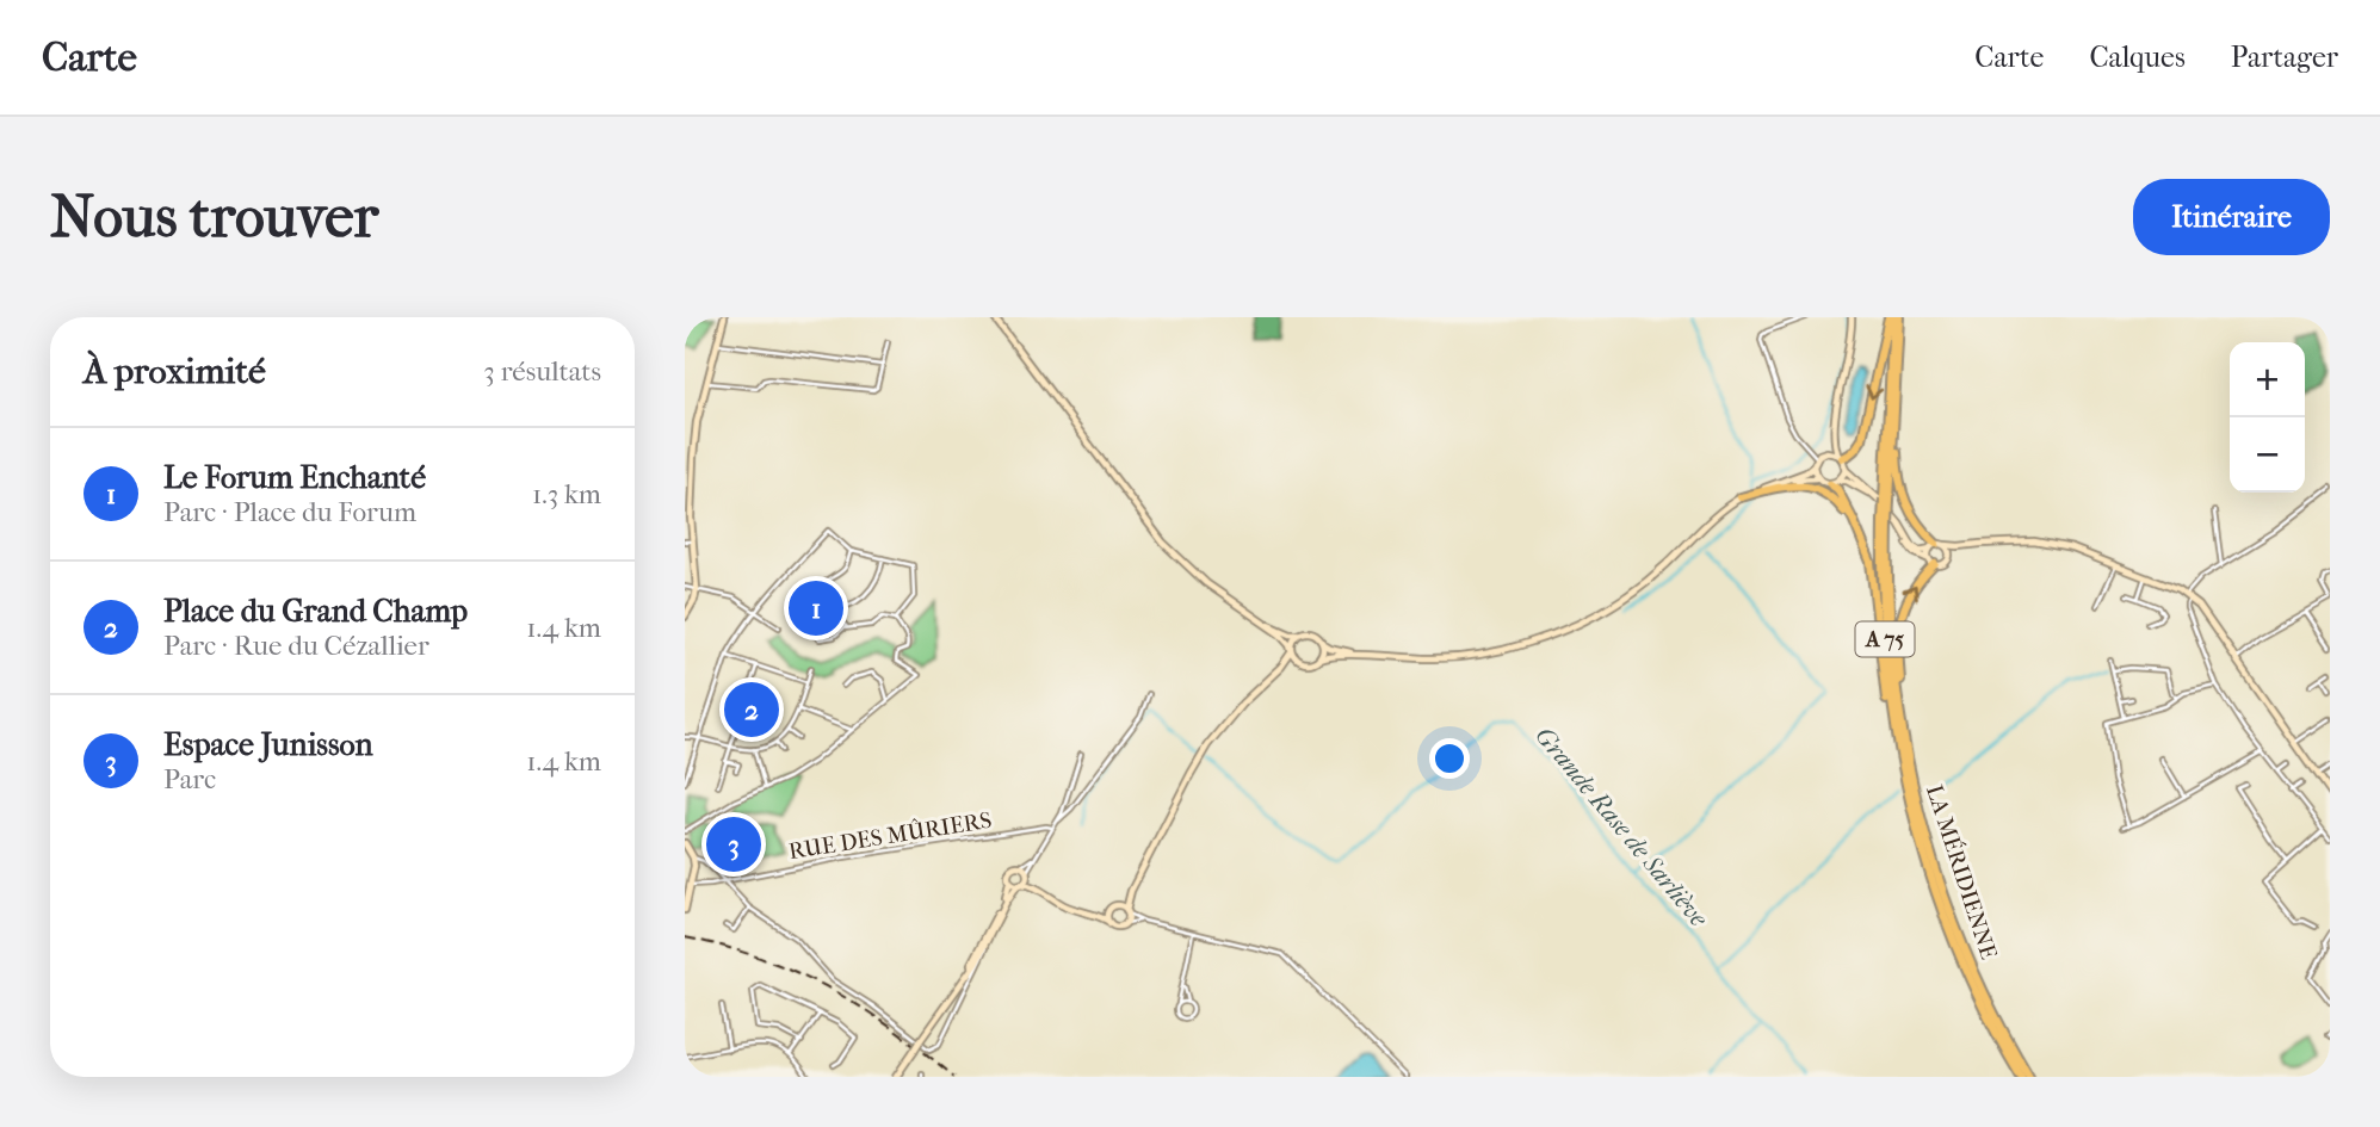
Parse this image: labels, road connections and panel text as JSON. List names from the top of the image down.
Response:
{
  "streets": {
    "highway": ["A 75", "LA MÉRIDIENNE"],
    "street": ["RUE DES MÛRIERS"]
  },
  "water": ["Grande Rase de Sarliève"],
  "page": {
    "header": "Carte",
    "nav": ["Carte", "Calques", "Partager"],
    "buttons": "Itinéraire",
    "title": "Nous trouver",
    "heading": ["À proximité", "3 résultats"],
    "map_buttons": ["+", "−"],
    "list": [
      {
        "mark": "1",
        "name": "Le Forum Enchanté",
        "note": "Parc · Place du Forum",
        "value": "1.3 km"
      },
      {
        "mark": "2",
        "name": "Place du Grand Champ",
        "note": "Parc · Rue du Cézallier",
        "value": "1.4 km"
      },
      {
        "mark": "3",
        "name": "Espace Junisson",
        "note": "Parc",
        "value": "1.4 km"
      }
    ],
    "pins": ["1", "2", "3"]
  }
}
